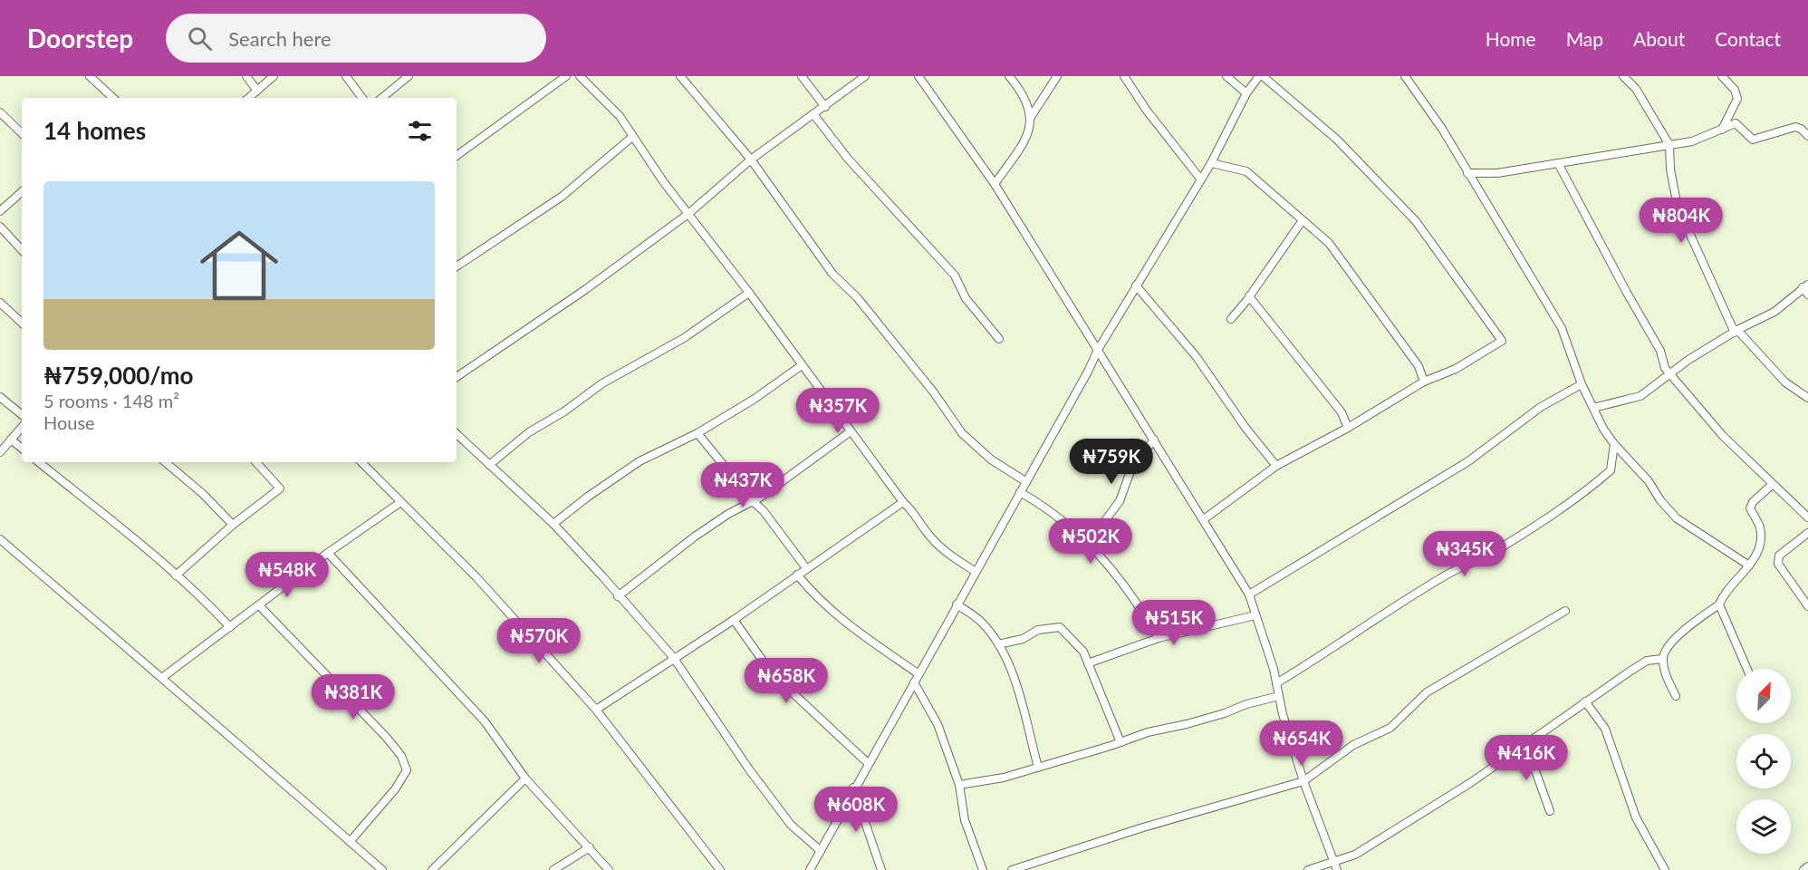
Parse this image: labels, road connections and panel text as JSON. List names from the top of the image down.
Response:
{
  "north": "top right",
  "page": {
    "header": "Doorstep",
    "search": "Search here",
    "nav": [
      "Home",
      "Map",
      "About",
      "Contact"
    ],
    "heading": "14 homes",
    "list": [
      {
        "name": "₦759,000/mo",
        "note": "5 rooms · 148 m² · House"
      }
    ],
    "price": [
      "₦804K",
      "₦357K",
      "₦759K",
      "₦437K",
      "₦502K",
      "₦345K",
      "₦548K",
      "₦515K",
      "₦570K",
      "₦658K",
      "₦381K",
      "₦654K",
      "₦416K",
      "₦608K"
    ]
  }
}
